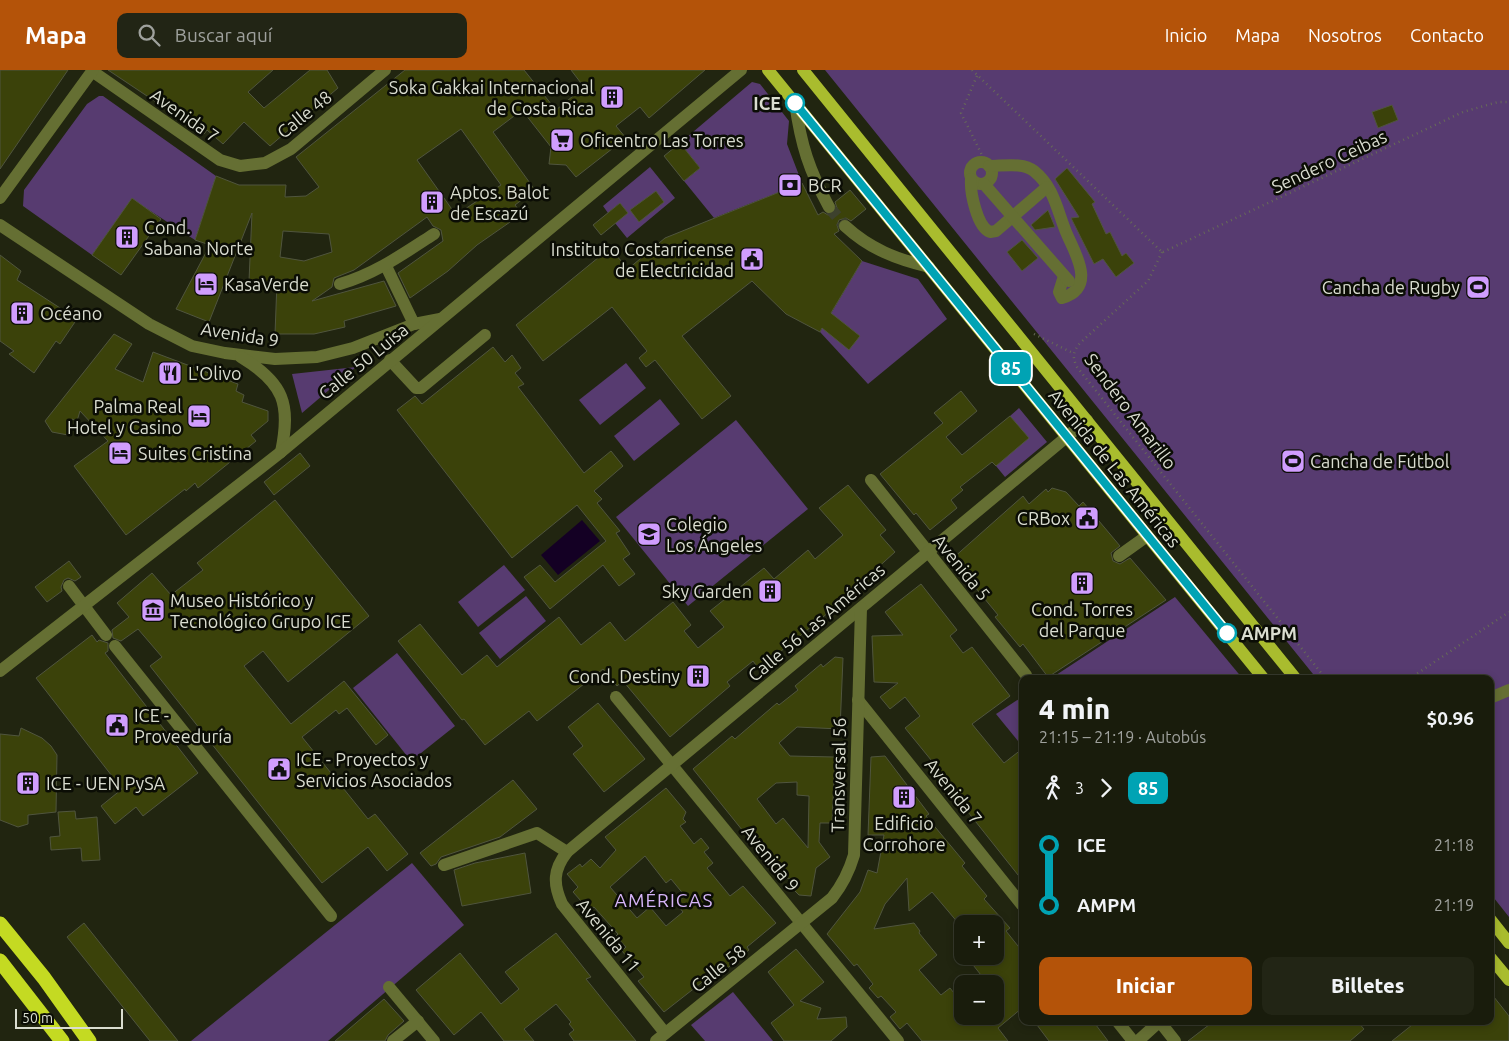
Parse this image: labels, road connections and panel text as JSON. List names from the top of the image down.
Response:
{
  "streets": {
    "main road": ["Avenida de Las Américas"],
    "street": [
      "Calle 48",
      "Avenida 7",
      "Avenida 9",
      "Calle 50 Luisa",
      "Avenida 5",
      "Calle 56 Las Américas",
      "Transversal 56",
      "Avenida 11",
      "Calle 58"
    ],
    "path": ["Sendero Ceibas", "Sendero Amarillo"]
  },
  "crossings": [
    ["Calle 48", "Avenida 7"],
    ["Avenida 7", "Transversal 56"],
    ["Sendero Ceibas", "Sendero Amarillo"],
    ["Avenida 9", "Calle 50 Luisa"],
    ["Avenida 9", "Calle 56 Las Américas"],
    ["Avenida 9", "Transversal 56"],
    ["Avenida 9", "Calle 58"],
    ["Avenida de Las Américas", "Calle 56 Las Américas"],
    ["Avenida 5", "Calle 56 Las Américas"],
    ["Calle 56 Las Américas", "Transversal 56"],
    ["Calle 56 Las Américas", "Avenida 11"],
    ["Transversal 56", "Calle 58"],
    ["Avenida 11", "Calle 58"]
  ],
  "districts": ["AMÉRICAS"],
  "places": {
    "building": [
      "Soka Gakkai Internacional de Costa Rica",
      "Aptos. Balot de Escazú",
      "Cond. Sabana Norte",
      "Océano",
      "Cond. Torres del Parque",
      "Sky Garden",
      "Cond. Destiny",
      "ICE - UEN PySA",
      "Edificio Corrohore"
    ],
    "other": ["ICE", "AMPM"],
    "supermarket": ["Oficentro Las Torres"],
    "bank": ["BCR"],
    "public building": [
      "Instituto Costarricense de Electricidad",
      "CRBox",
      "ICE - Proveeduría",
      "ICE - Proyectos y Servicios Asociados"
    ],
    "hotel": ["KasaVerde", "Palma Real Hotel y Casino", "Suites Cristina"],
    "sports": ["Cancha de Rugby", "Cancha de Fútbol"],
    "restaurant": ["L'Olivo"],
    "school or university": ["Colegio Los Ángeles"],
    "museum": ["Museo Histórico y Tecnológico Grupo ICE"]
  },
  "lines": ["bus line 85"],
  "scale_bar": "50 m",
  "page": {
    "header": "Mapa",
    "search": "Buscar aquí",
    "nav": [
      "Inicio",
      "Mapa",
      "Nosotros",
      "Contacto"
    ],
    "on_map": "85",
    "heading": ["4 min", "21:15 – 21:19 · Autobús", "$0.96"],
    "legs": ["3", "85"],
    "list": [
      {
        "name": "ICE",
        "value": "21:18"
      },
      {
        "name": "AMPM",
        "value": "21:19"
      }
    ],
    "map_buttons": ["+", "−"],
    "buttons": ["Iniciar", "Billetes"],
    "scale": "50 m"
  }
}
